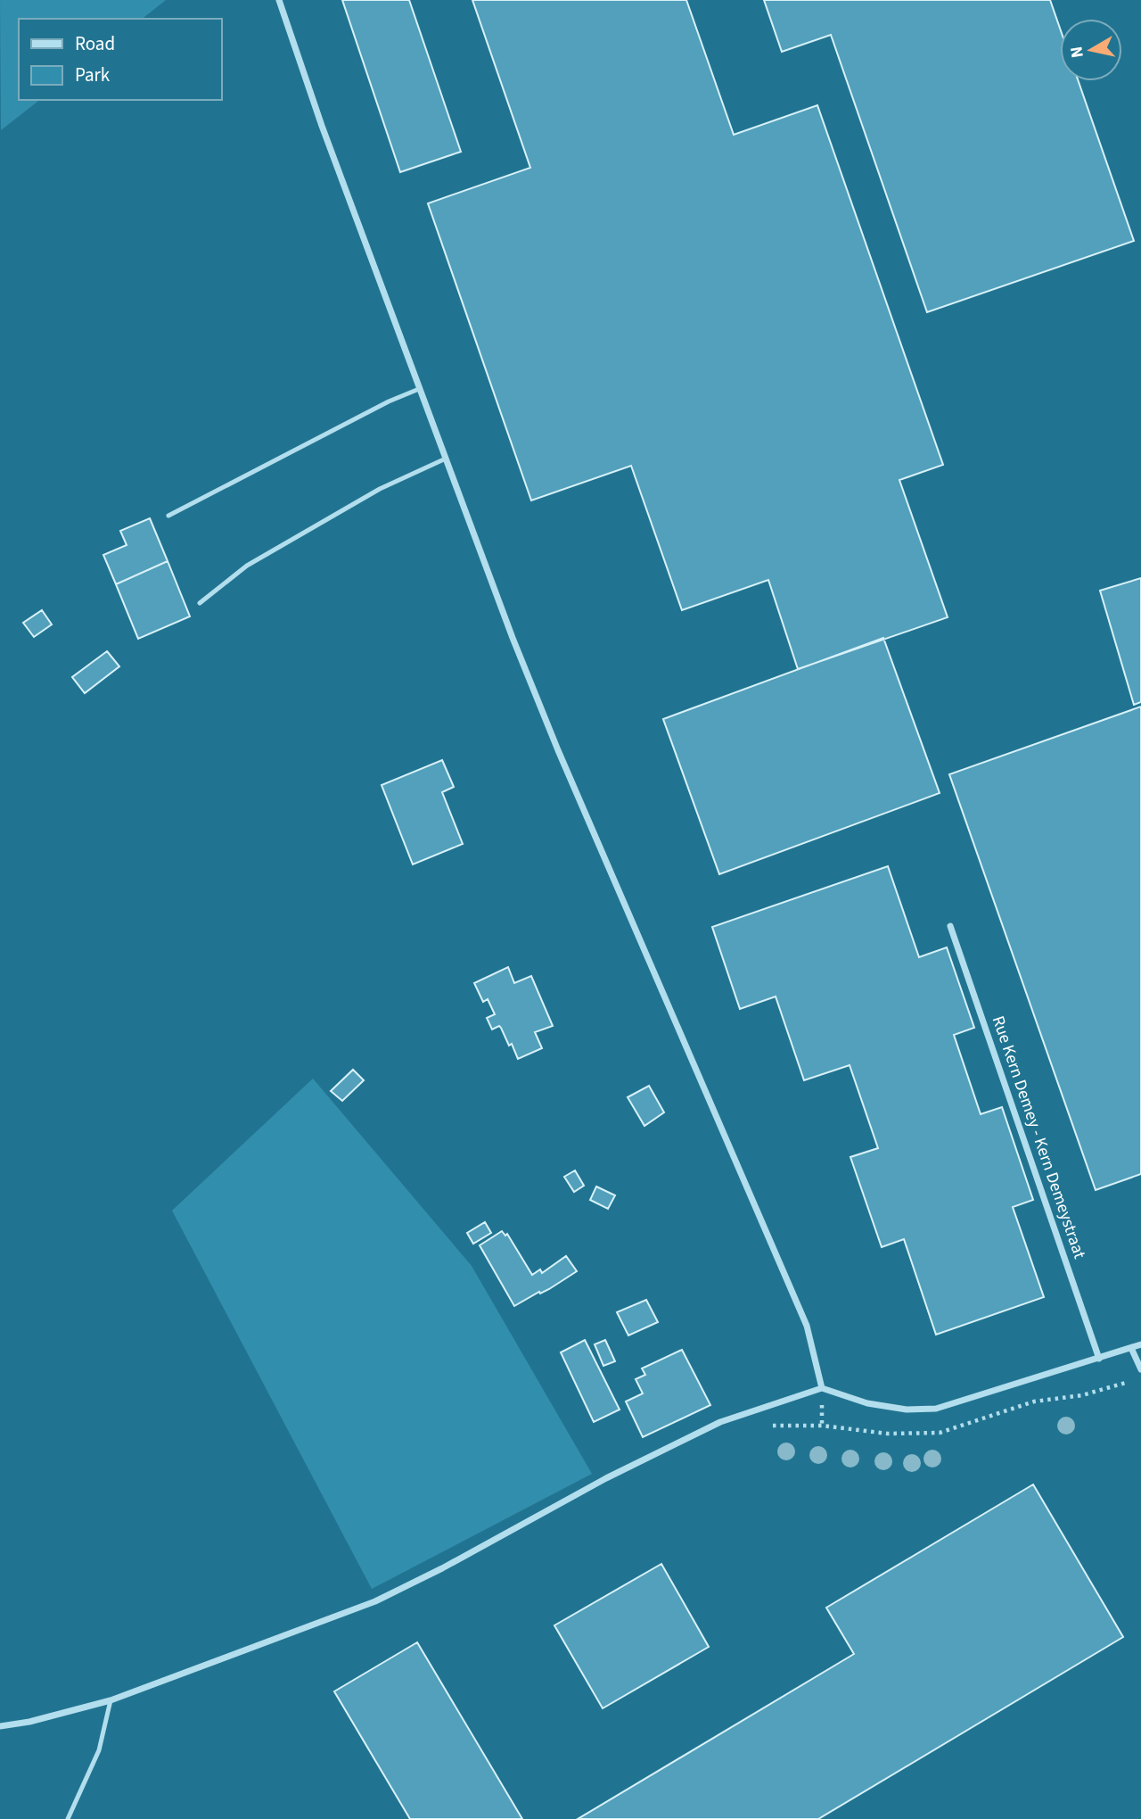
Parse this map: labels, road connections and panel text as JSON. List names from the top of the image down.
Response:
{
  "streets": {
    "street": ["Rue Kern Demey - Kern Demeystraat"]
  },
  "legend": ["Road", "Park"],
  "north": "left"
}
